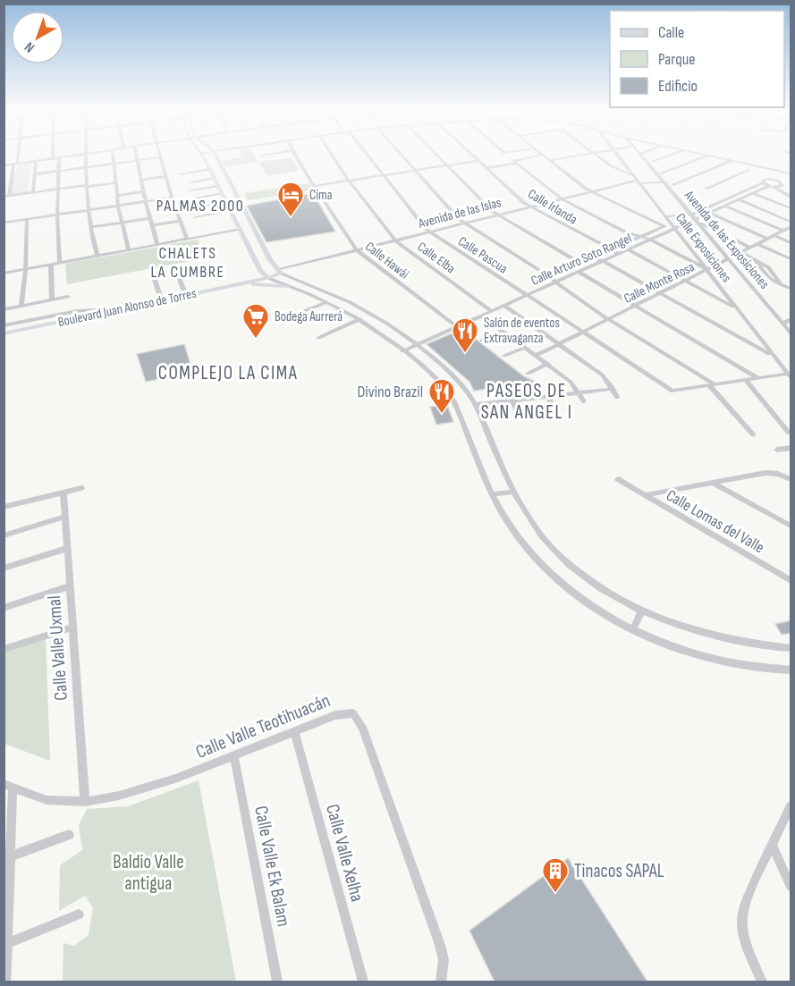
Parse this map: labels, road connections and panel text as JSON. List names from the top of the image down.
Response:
{
  "streets": {
    "main road": ["Boulevard Juan Alonso de Torres"],
    "street": [
      "Calle Irlanda",
      "Avenida de las Islas",
      "Avenida de las Exposiciones",
      "Calle Exposiciones",
      "Calle Pascua",
      "Calle Elba",
      "Calle Arturo Soto Rangel",
      "Calle Hawái",
      "Calle Monte Rosa",
      "Calle Lomas del Valle",
      "Calle Valle Uxmal",
      "Calle Valle Teotihuacán",
      "Calle Valle Xelha",
      "Calle Valle Ek Balam"
    ]
  },
  "crossings": [
    ["Calle Irlanda", "Avenida de las Islas"],
    ["Calle Irlanda", "Calle Arturo Soto Rangel"],
    ["Avenida de las Islas", "Avenida de las Exposiciones"],
    ["Avenida de las Islas", "Calle Exposiciones"],
    ["Avenida de las Islas", "Calle Pascua"],
    ["Avenida de las Islas", "Calle Elba"],
    ["Avenida de las Islas", "Calle Hawái"],
    ["Avenida de las Islas", "Boulevard Juan Alonso de Torres"],
    ["Avenida de las Exposiciones", "Calle Arturo Soto Rangel"],
    ["Avenida de las Exposiciones", "Calle Monte Rosa"],
    ["Calle Exposiciones", "Calle Arturo Soto Rangel"],
    ["Calle Exposiciones", "Calle Monte Rosa"],
    ["Calle Pascua", "Calle Arturo Soto Rangel"],
    ["Calle Elba", "Calle Arturo Soto Rangel"],
    ["Calle Arturo Soto Rangel", "Calle Hawái"],
    ["Calle Valle Uxmal", "Calle Valle Teotihuacán"],
    ["Calle Valle Teotihuacán", "Calle Valle Xelha"],
    ["Calle Valle Teotihuacán", "Calle Valle Ek Balam"]
  ],
  "districts": [
    "PALMAS 2000",
    "CHALETS LA CUMBRE",
    "COMPLEJO LA CIMA",
    "PASEOS DE SAN ANGEL I"
  ],
  "parks": ["Baldio Valle antigua"],
  "places": {
    "hotel": ["Cima"],
    "supermarket": ["Bodega Aurrerá"],
    "restaurant": ["Salón de eventos Extravaganza", "Divino Brazil"],
    "building": ["Tinacos SAPAL"]
  },
  "legend": ["Calle", "Parque", "Edificio"],
  "north": "bottom left"
}
